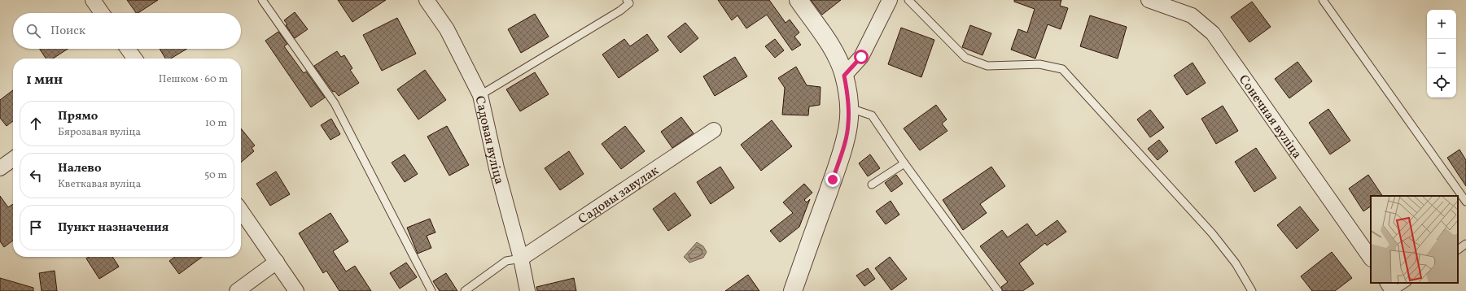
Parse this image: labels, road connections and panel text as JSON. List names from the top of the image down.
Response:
{
  "streets": {
    "street": ["Сонечная вуліца", "Садовая вуліца", "Садовы завулак"]
  },
  "crossings": [
    ["Садовая вуліца", "Садовы завулак"]
  ],
  "page": {
    "map_buttons": ["+", "−"],
    "search": "Поиск",
    "heading": ["1 мин", "Пешком · 60 m"],
    "list": [
      ["Прямо", "Бярозавая вуліца", "10 m"],
      ["Налево", "Кветкавая вуліца", "50 m"],
      "Пункт назначения"
    ]
  }
}
